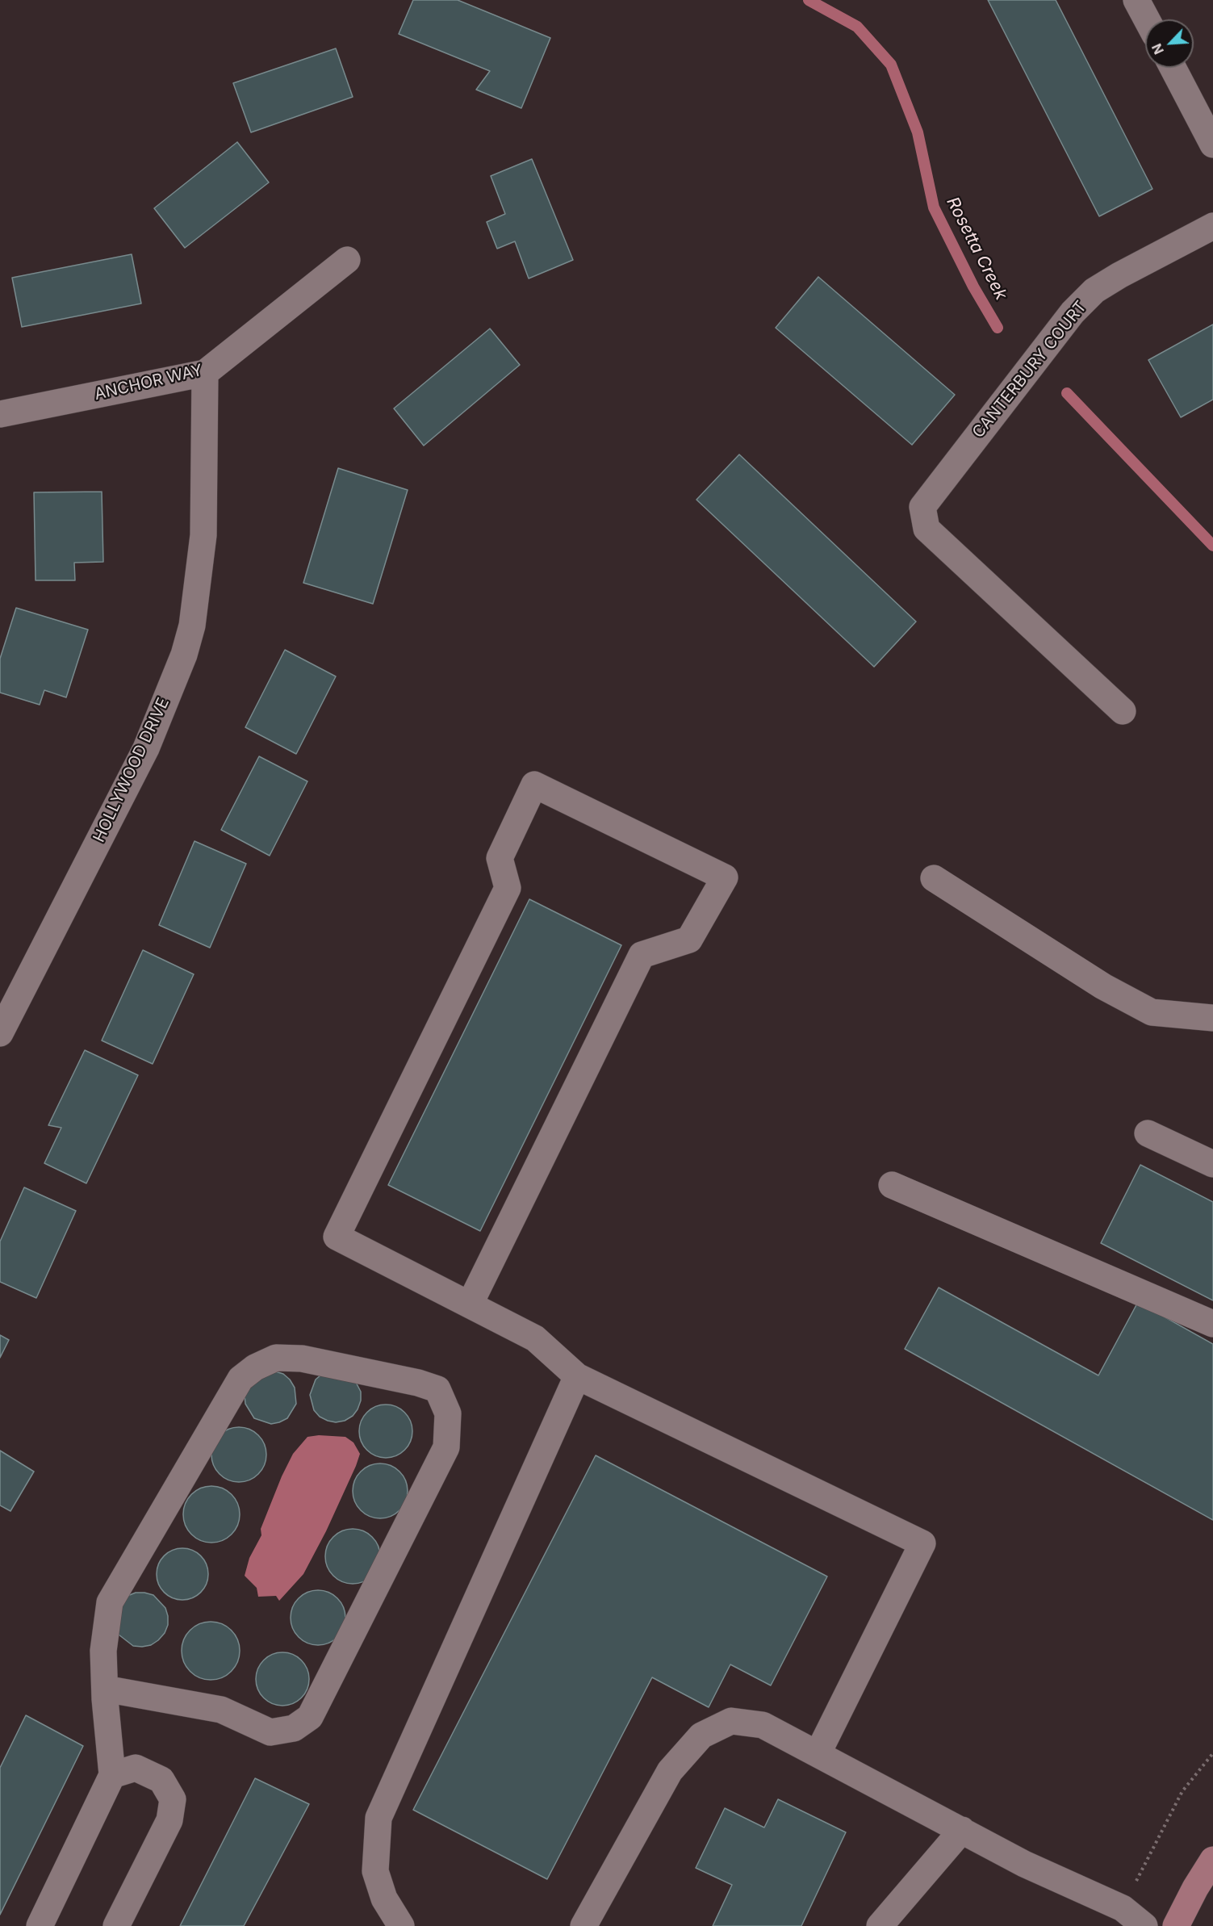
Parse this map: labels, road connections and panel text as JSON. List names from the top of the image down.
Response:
{
  "streets": {
    "street": ["CANTERBURY COURT", "ANCHOR WAY", "HOLLYWOOD DRIVE"]
  },
  "crossings": [
    ["ANCHOR WAY", "HOLLYWOOD DRIVE"]
  ],
  "water": ["Rosetta Creek"],
  "north": "bottom left"
}
